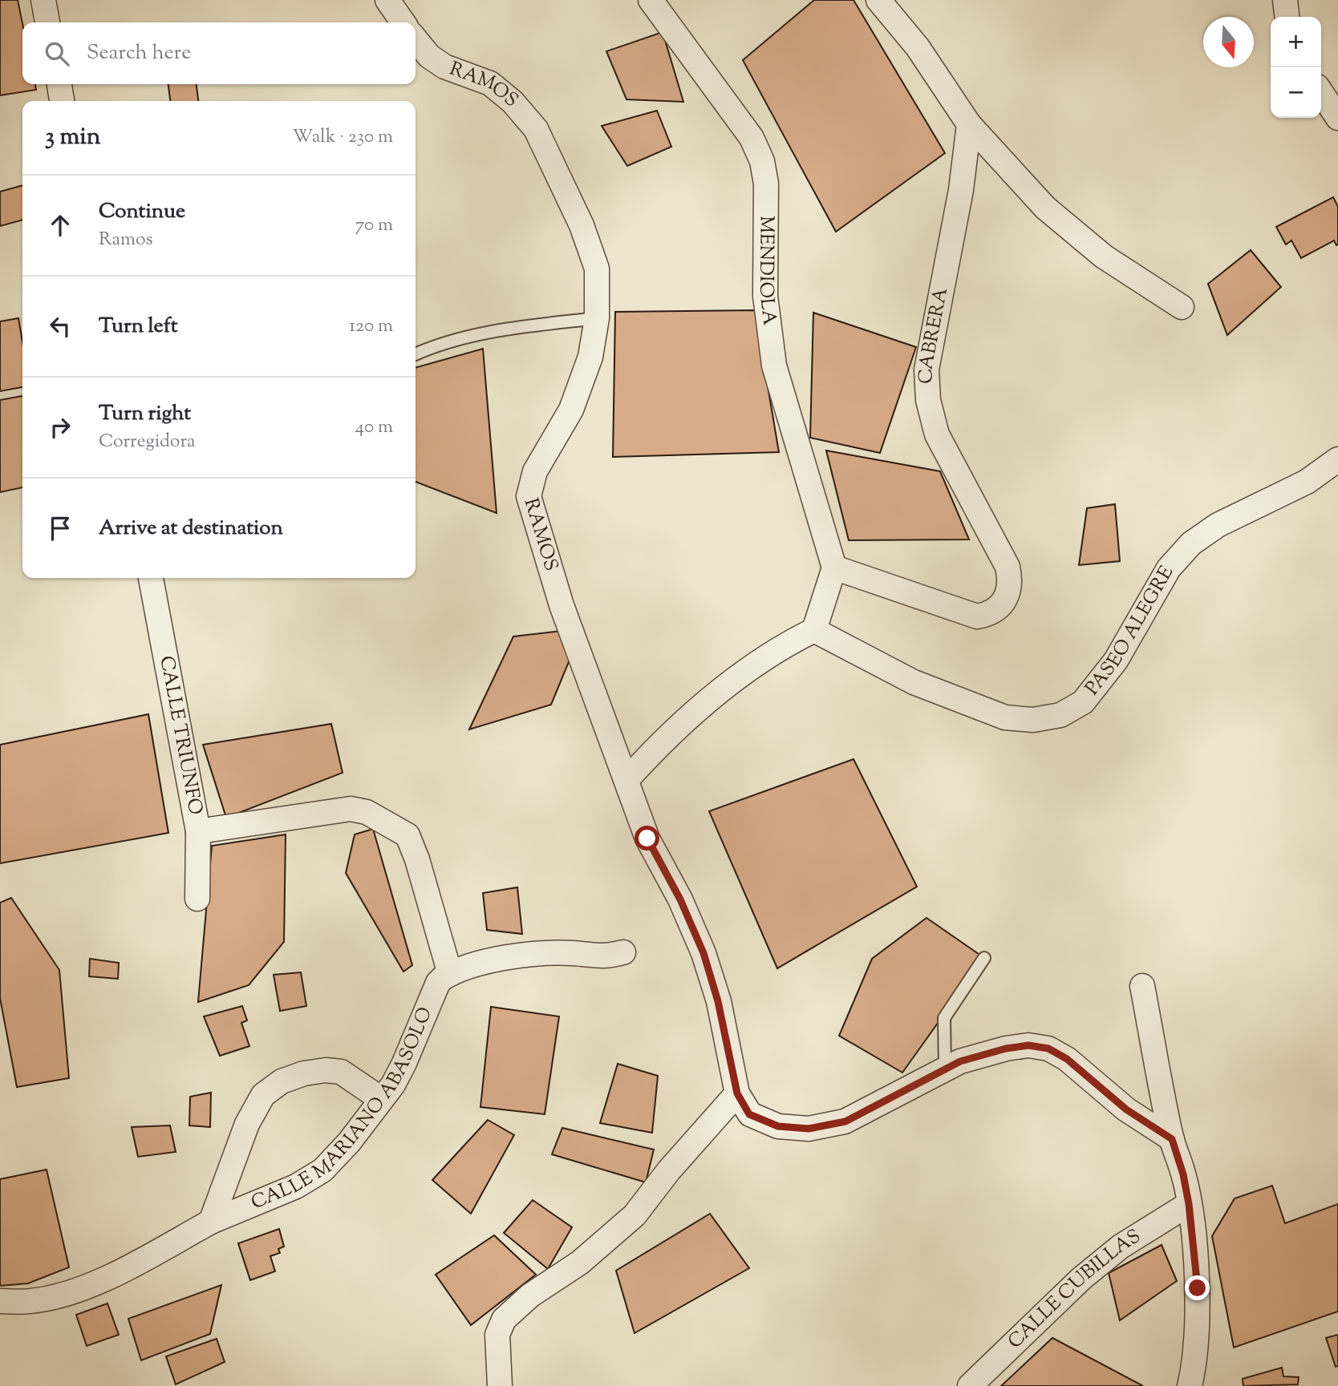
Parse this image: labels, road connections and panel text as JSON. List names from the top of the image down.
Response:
{
  "streets": {
    "street": [
      "RAMOS",
      "MENDIOLA",
      "CABRERA",
      "PASEO ALEGRE",
      "CALLE TRIUNFO",
      "CALLE MARIANO ABASOLO",
      "CALLE CUBILLAS"
    ]
  },
  "crossings": [
    ["MENDIOLA", "CABRERA"]
  ],
  "north": "bottom",
  "page": {
    "map_buttons": ["+", "−"],
    "search": "Search here",
    "heading": ["3 min", "Walk · 230 m"],
    "list": [
      ["Continue", "Ramos", "70 m"],
      ["Turn left", "120 m"],
      ["Turn right", "Corregidora", "40 m"],
      "Arrive at destination"
    ]
  }
}
